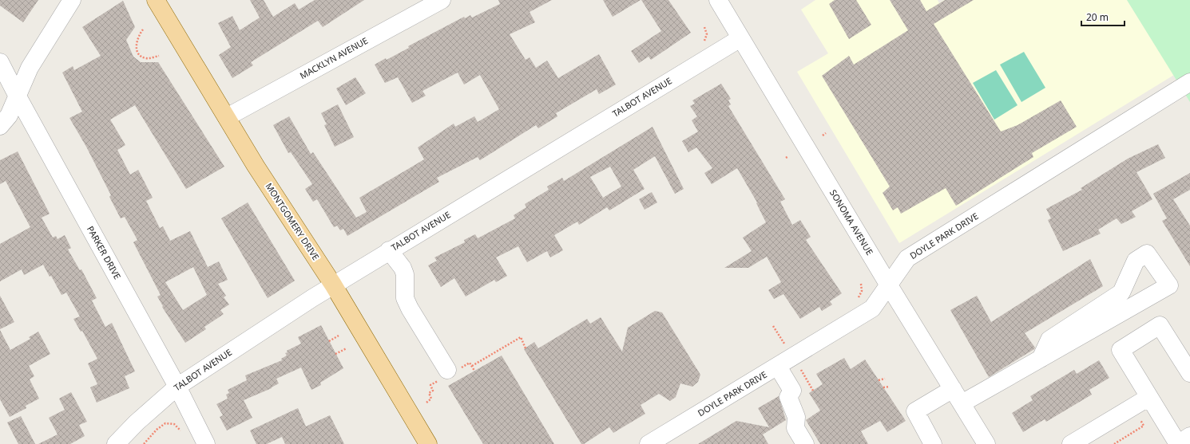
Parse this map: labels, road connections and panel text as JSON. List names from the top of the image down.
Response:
{
  "streets": {
    "main road": ["MONTGOMERY DRIVE"],
    "street": [
      "MACKLYN AVENUE",
      "TALBOT AVENUE",
      "SONOMA AVENUE",
      "DOYLE PARK DRIVE",
      "PARKER DRIVE"
    ]
  },
  "crossings": [
    ["MACKLYN AVENUE", "MONTGOMERY DRIVE"],
    ["TALBOT AVENUE", "MONTGOMERY DRIVE"],
    ["TALBOT AVENUE", "SONOMA AVENUE"],
    ["TALBOT AVENUE", "PARKER DRIVE"],
    ["SONOMA AVENUE", "DOYLE PARK DRIVE"]
  ],
  "scale_bar": "20 m"
}
